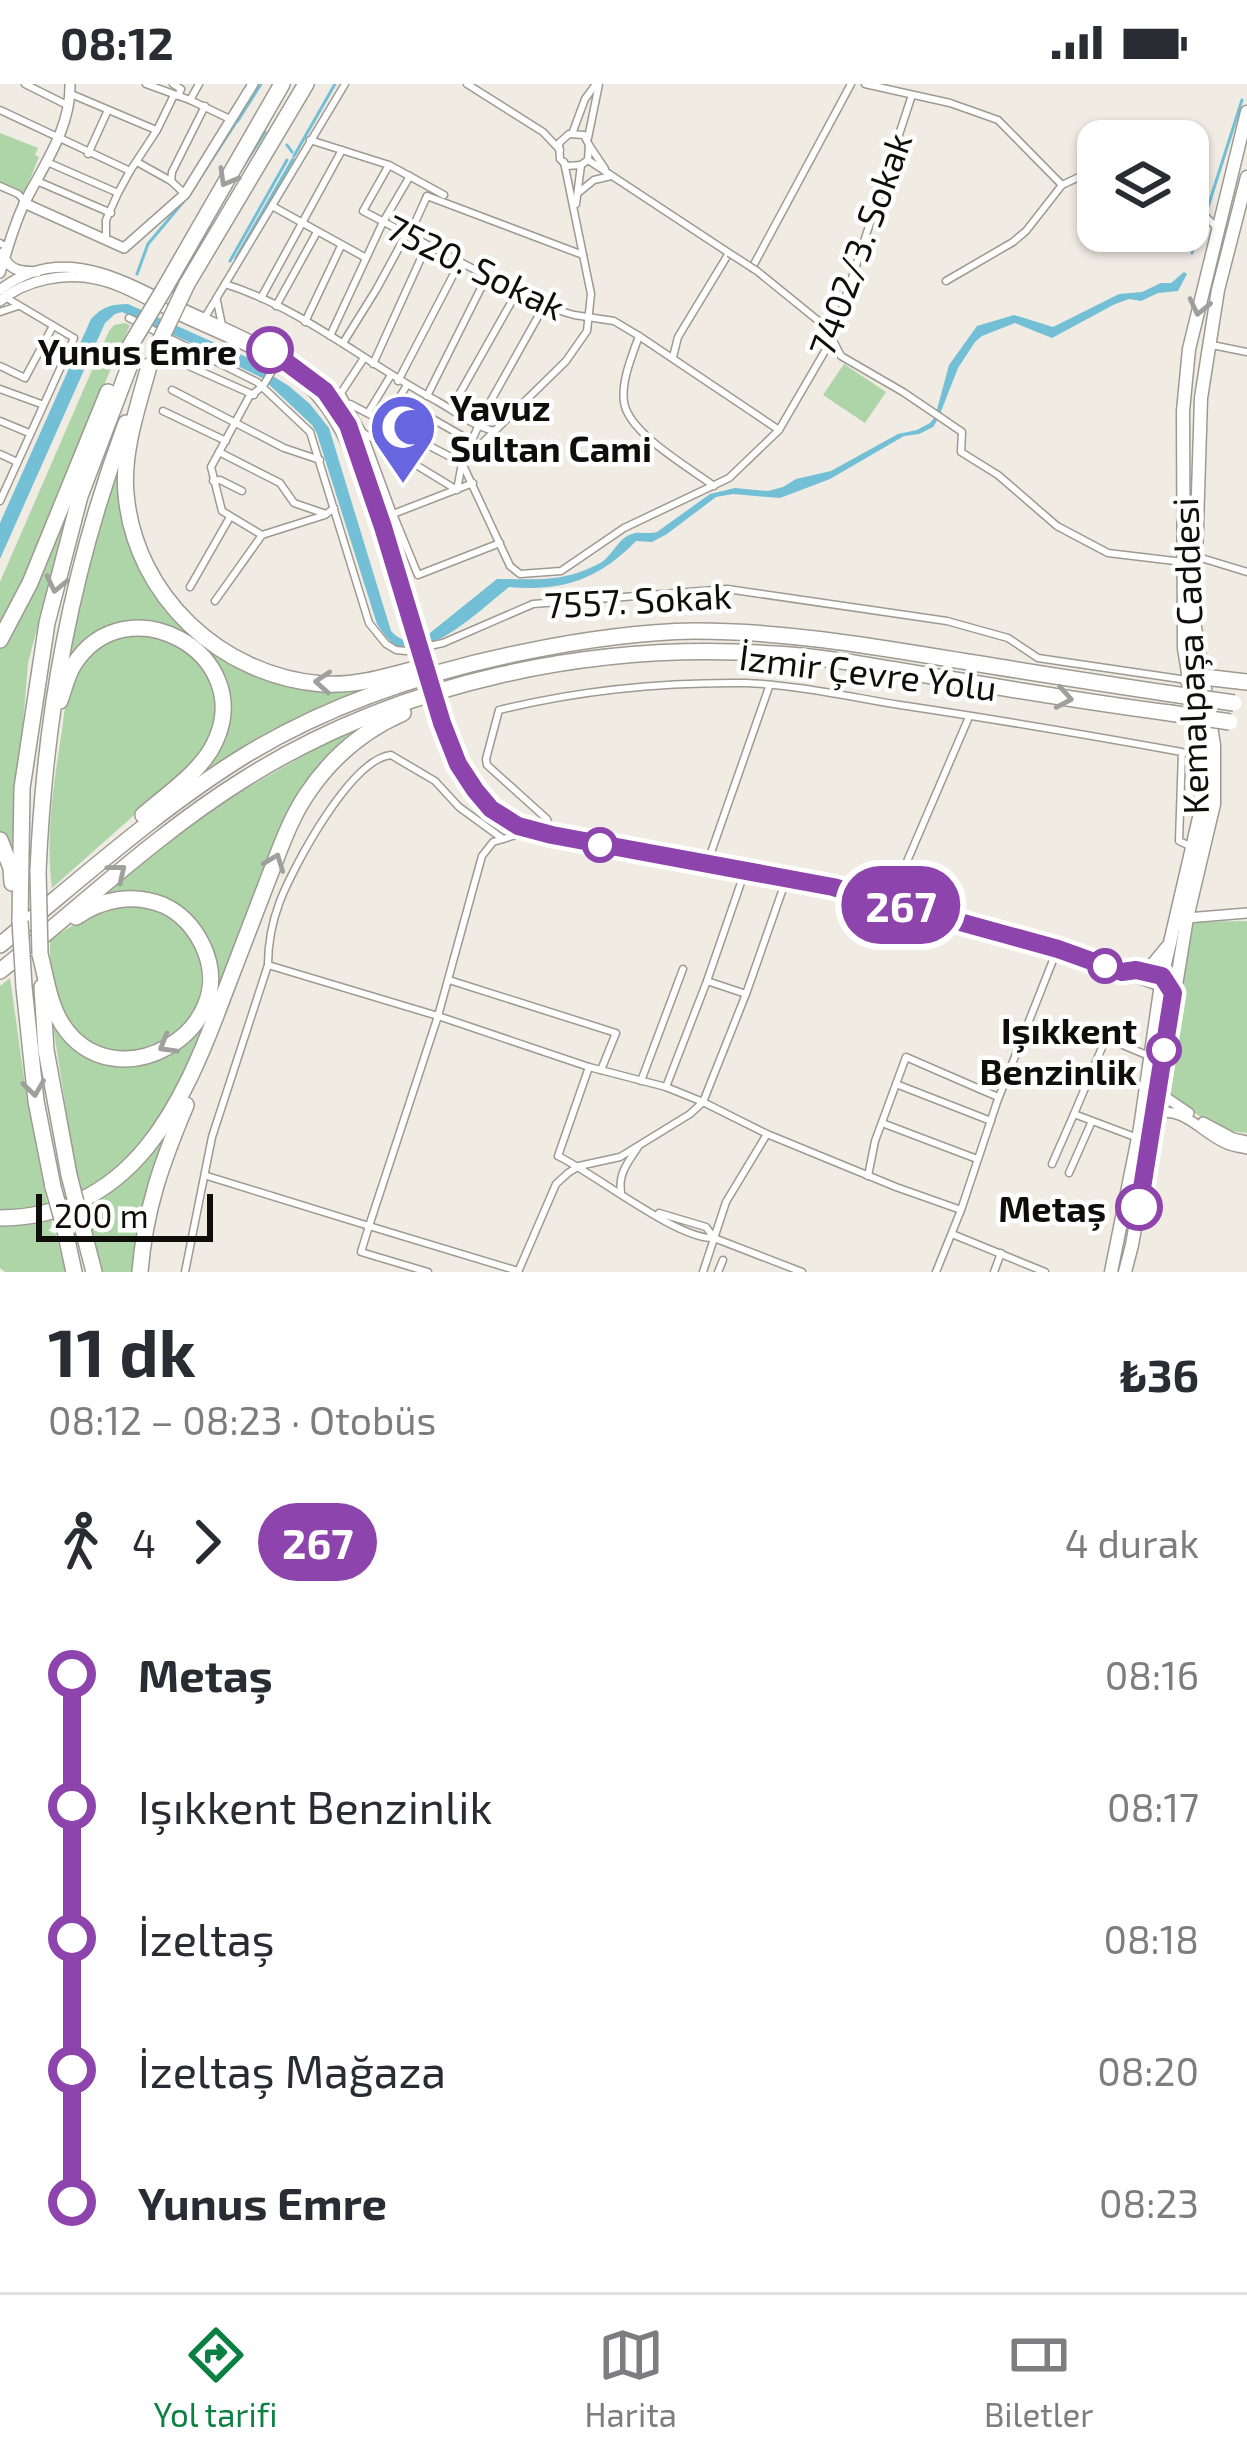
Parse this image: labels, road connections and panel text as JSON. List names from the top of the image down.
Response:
{
  "streets": {
    "highway": ["İzmir Çevre Yolu"],
    "main road": ["Kemalpaşa Caddesi"],
    "street": ["7402/3. Sokak", "7520. Sokak", "7557. Sokak"]
  },
  "crossings": [
    ["7402/3. Sokak", "7520. Sokak"],
    ["7557. Sokak", "Kemalpaşa Caddesi"]
  ],
  "places": {
    "other": ["Yunus Emre", "Işıkkent Benzinlik", "Metaş"],
    "mosque": ["Yavuz Sultan Cami"]
  },
  "lines": ["bus line 267"],
  "scale_bar": "200 m",
  "page": {
    "status": "08:12",
    "on_map": "267",
    "scale": "200 m",
    "heading": ["11 dk", "08:12 – 08:23 · Otobüs", "₺36"],
    "legs": ["4", "267", "4 durak"],
    "list": [
      {
        "name": "Metaş",
        "value": "08:16"
      },
      {
        "name": "Işıkkent Benzinlik",
        "value": "08:17"
      },
      {
        "name": "İzeltaş",
        "value": "08:18"
      },
      {
        "name": "İzeltaş Mağaza",
        "value": "08:20"
      },
      {
        "name": "Yunus Emre",
        "value": "08:23"
      }
    ],
    "tabs": ["Yol tarifi", "Harita", "Biletler"]
  }
}
